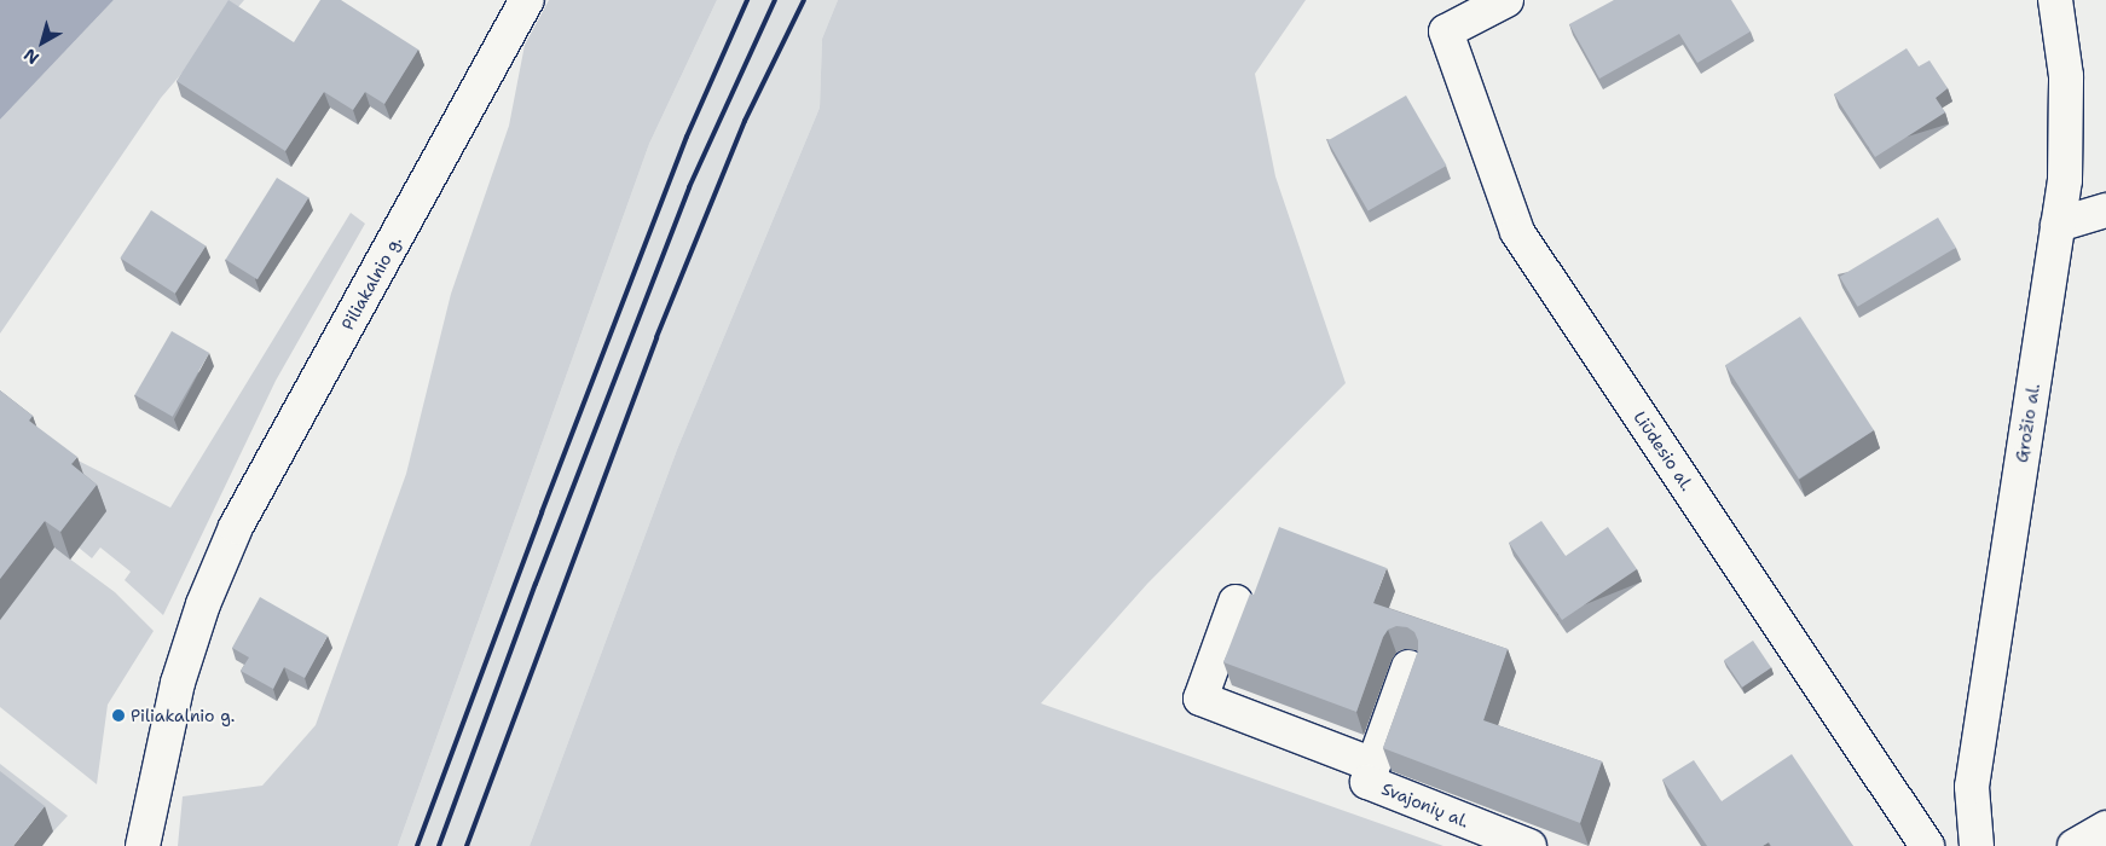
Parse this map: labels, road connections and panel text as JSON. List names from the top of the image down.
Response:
{
  "streets": {
    "street": [
      "Piliakalnio g.",
      "Grožio al.",
      "Liūdesio al.",
      "Svajonių al."
    ]
  },
  "places": ["Piliakalnio g."],
  "north": "bottom left"
}
